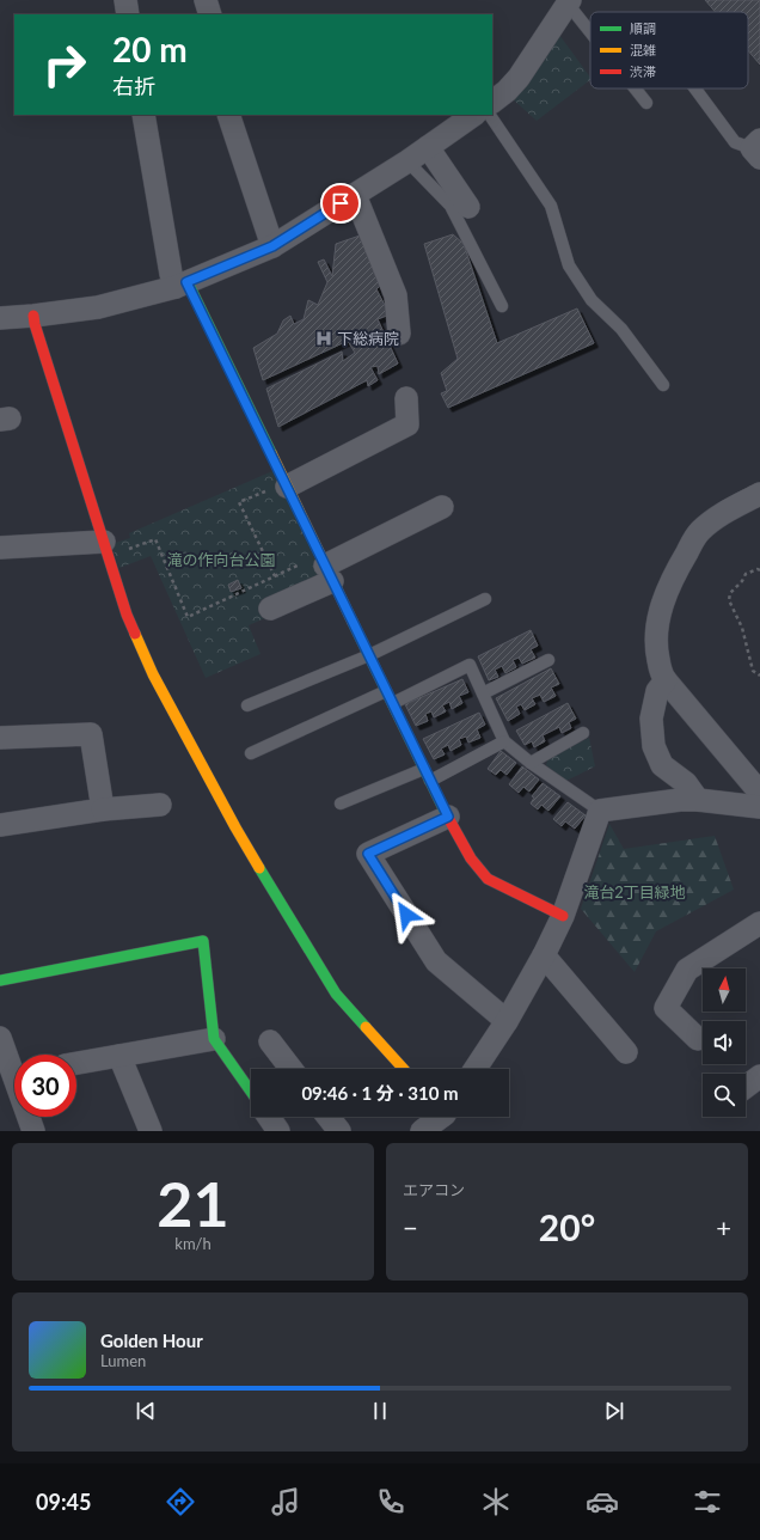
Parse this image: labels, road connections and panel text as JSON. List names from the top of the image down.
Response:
{
  "parks": ["滝の作向台公園", "滝台2丁目緑地"],
  "places": {
    "hospital": ["下総病院"]
  },
  "legend": ["順調", "混雑", "渋滞"],
  "north": "top",
  "page": {
    "turn": ["20 m", "右折"],
    "limit": "30",
    "trip": "09:46 · 1 分 · 310 m",
    "tile": [
      ["21", "km/h"],
      "エアコン"
    ],
    "heat": ["−", "20°", "+"],
    "song": ["Golden Hour", "Lumen"],
    "tabs": "09:45"
  }
}
